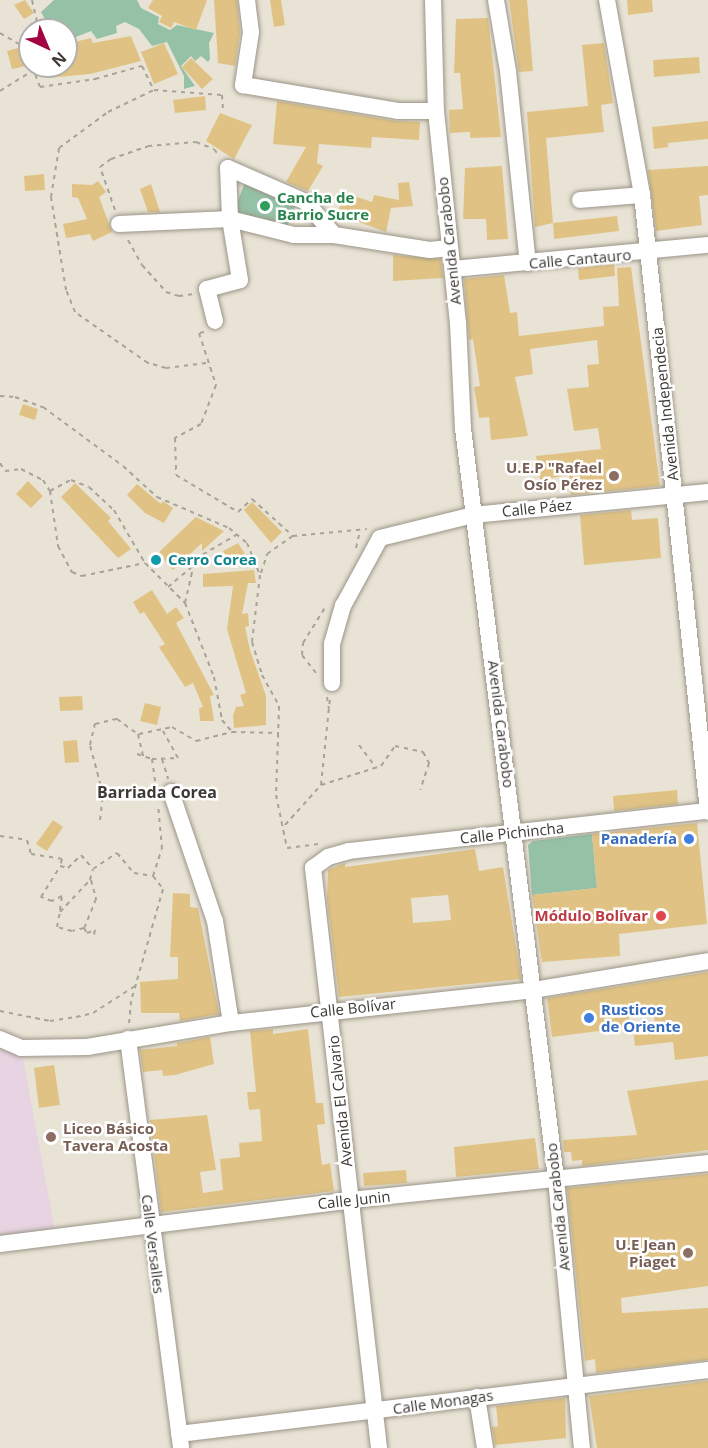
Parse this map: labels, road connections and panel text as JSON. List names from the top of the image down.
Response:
{
  "streets": {
    "street": [
      "Avenida Carabobo",
      "Calle Cantauro",
      "Avenida Independecia",
      "Calle Páez",
      "Calle Pichincha",
      "Calle Bolívar",
      "Avenida El Calvario",
      "Calle Junin",
      "Calle Versalles",
      "Calle Monagas"
    ]
  },
  "crossings": [
    ["Avenida Carabobo", "Calle Cantauro"],
    ["Avenida Carabobo", "Calle Páez"],
    ["Avenida Carabobo", "Calle Pichincha"],
    ["Avenida Carabobo", "Calle Bolívar"],
    ["Avenida Carabobo", "Calle Junin"],
    ["Avenida Carabobo", "Calle Monagas"],
    ["Calle Cantauro", "Avenida Independecia"],
    ["Avenida Independecia", "Calle Páez"],
    ["Avenida Independecia", "Calle Pichincha"],
    ["Calle Pichincha", "Avenida El Calvario"],
    ["Calle Bolívar", "Avenida El Calvario"],
    ["Calle Bolívar", "Calle Versalles"],
    ["Avenida El Calvario", "Calle Junin"],
    ["Avenida El Calvario", "Calle Monagas"],
    ["Calle Junin", "Calle Versalles"],
    ["Calle Versalles", "Calle Monagas"]
  ],
  "districts": ["Barriada Corea"],
  "places": [
    "Cancha de Barrio Sucre",
    "U.E.P \"Rafael Osío Pérez",
    "Cerro Corea",
    "Panadería",
    "Módulo Bolívar",
    "Rusticos de Oriente",
    "Liceo Básico Tavera Acosta",
    "U.E Jean Piaget"
  ],
  "north": "bottom right"
}
